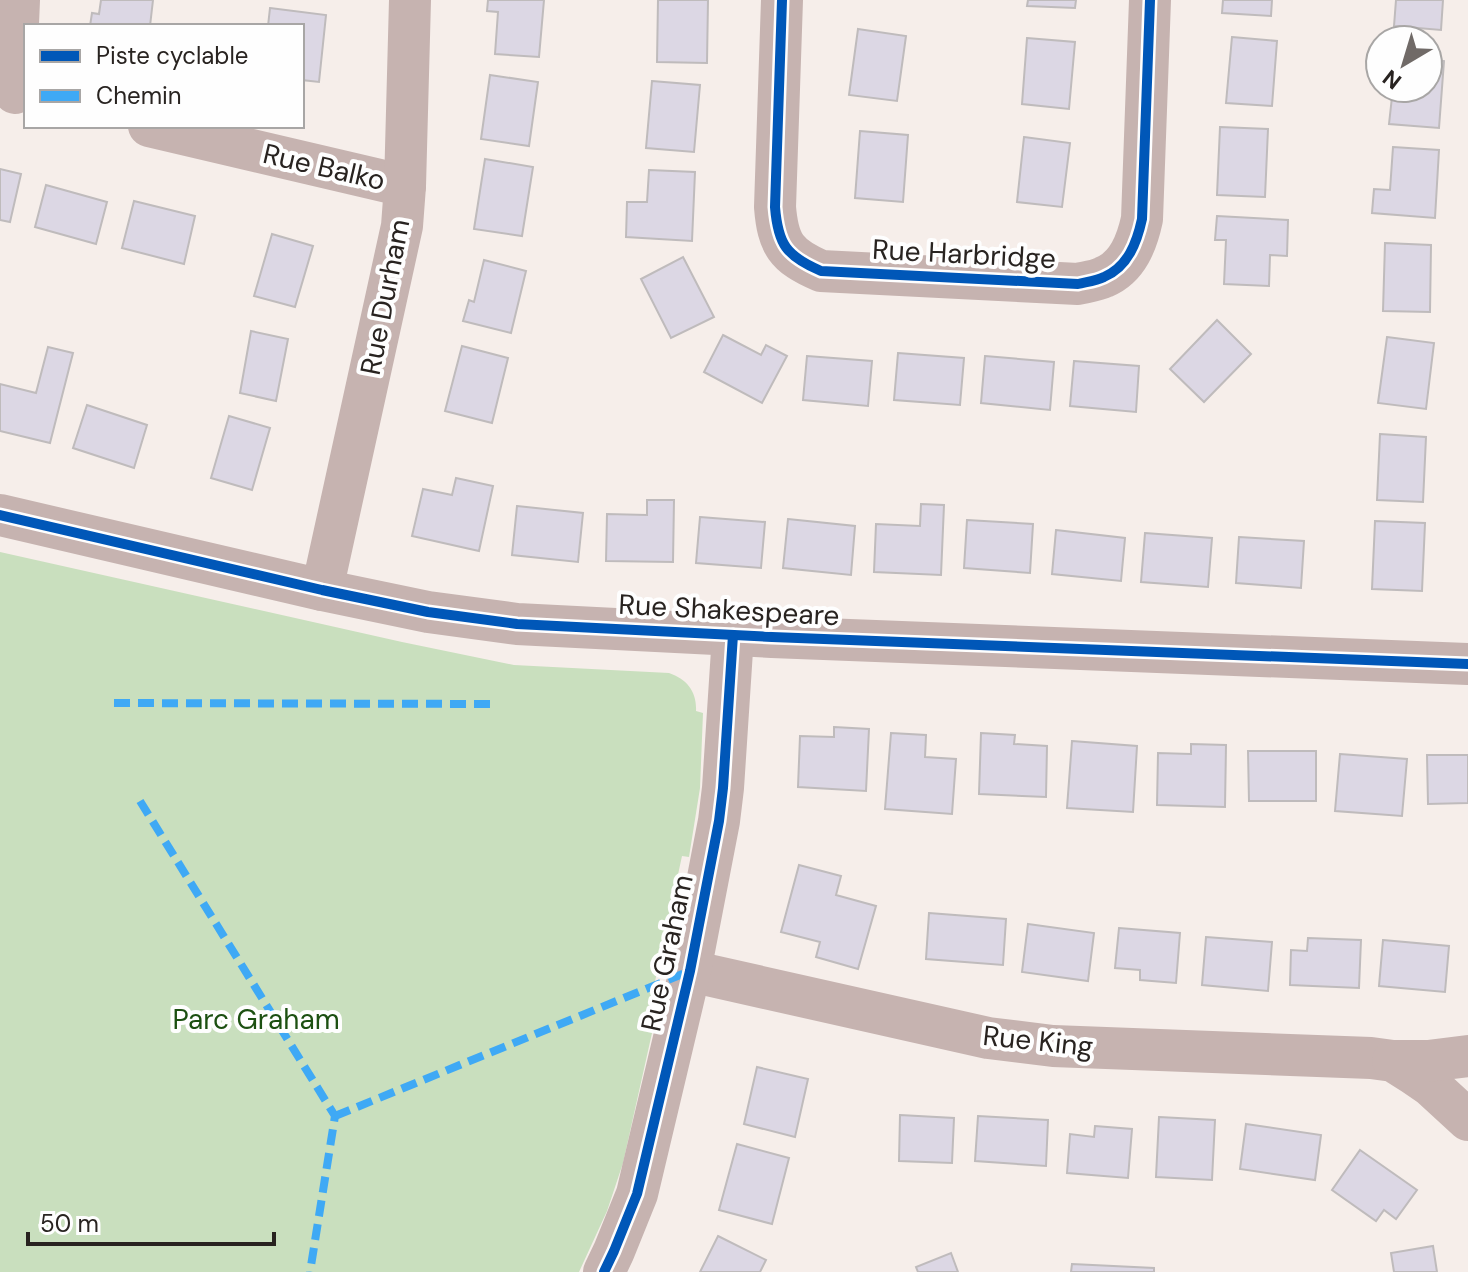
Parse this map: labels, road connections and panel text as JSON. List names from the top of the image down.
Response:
{
  "streets": {
    "street": [
      "Rue Balko",
      "Rue Harbridge",
      "Rue Durham",
      "Rue Shakespeare",
      "Rue Graham",
      "Rue King"
    ]
  },
  "crossings": [
    ["Rue Balko", "Rue Durham"],
    ["Rue Durham", "Rue Shakespeare"],
    ["Rue Shakespeare", "Rue Graham"],
    ["Rue Graham", "Rue King"]
  ],
  "parks": ["Parc Graham"],
  "legend": ["Piste cyclable", "Chemin"],
  "scale_bar": "50 m",
  "north": "bottom left"
}
